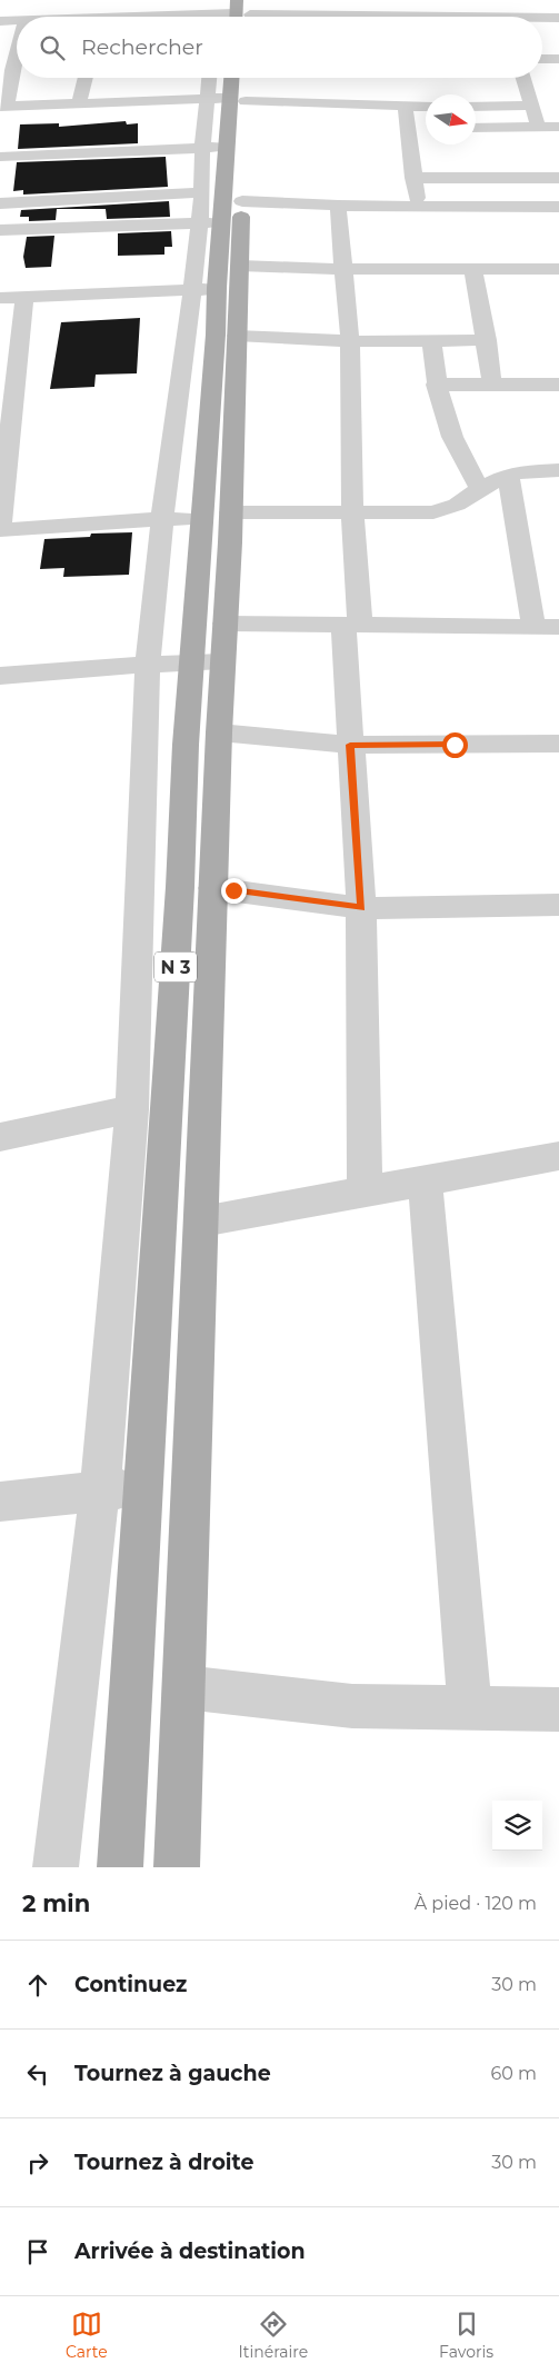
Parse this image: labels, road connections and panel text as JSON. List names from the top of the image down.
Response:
{
  "streets": {
    "main road": ["N 3"]
  },
  "north": "right",
  "page": {
    "search": "Rechercher",
    "heading": ["2 min", "À pied · 120 m"],
    "list": [
      ["Continuez", "30 m"],
      ["Tournez à gauche", "60 m"],
      ["Tournez à droite", "30 m"],
      "Arrivée à destination"
    ],
    "nav": ["Carte", "Itinéraire", "Favoris"]
  }
}
